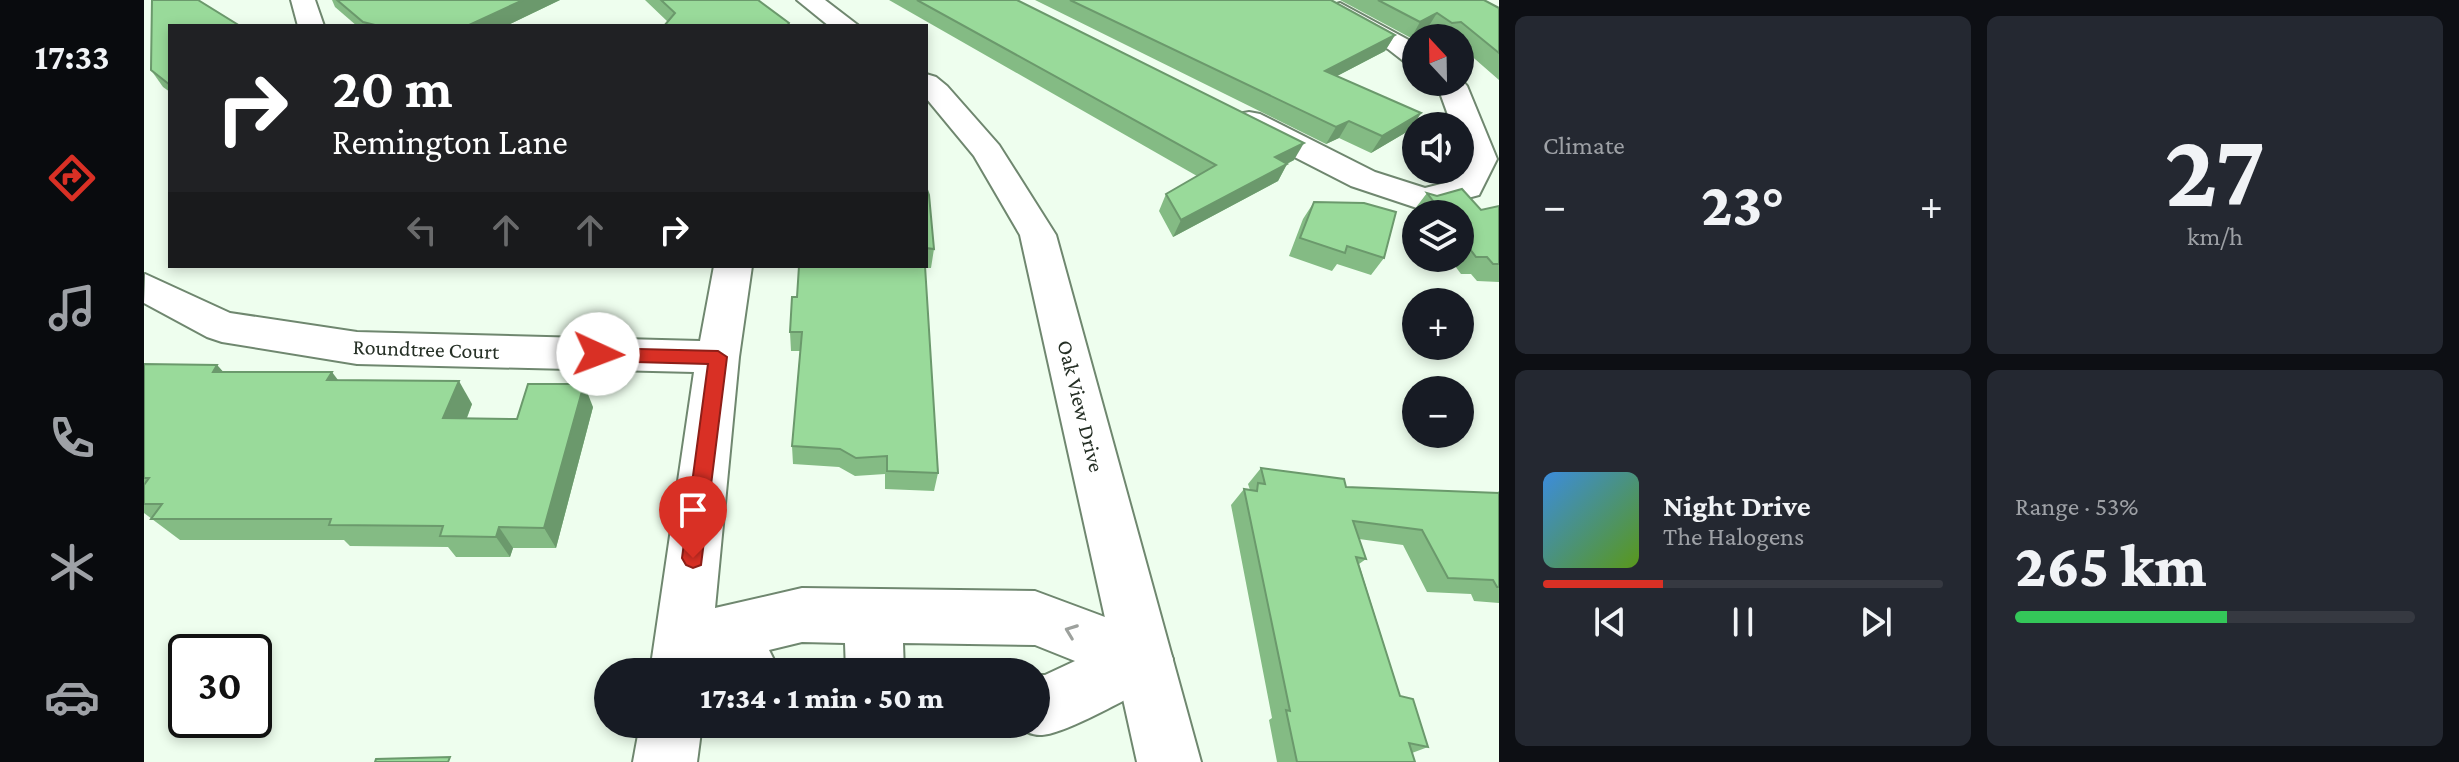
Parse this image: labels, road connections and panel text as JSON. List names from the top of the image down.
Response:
{
  "streets": {
    "street": ["Roundtree Court", "Oak View Drive"]
  },
  "north": "top",
  "page": {
    "tabs": "17:33",
    "tile": [
      "Climate",
      ["27", "km/h"],
      ["Range · 53%", "265 km"]
    ],
    "map_buttons": ["+", "−"],
    "turn": ["20 m", "Remington Lane"],
    "heat": ["−", "23°", "+"],
    "song": ["Night Drive", "The Halogens"],
    "limit": "30",
    "trip": "17:34 · 1 min · 50 m"
  }
}
